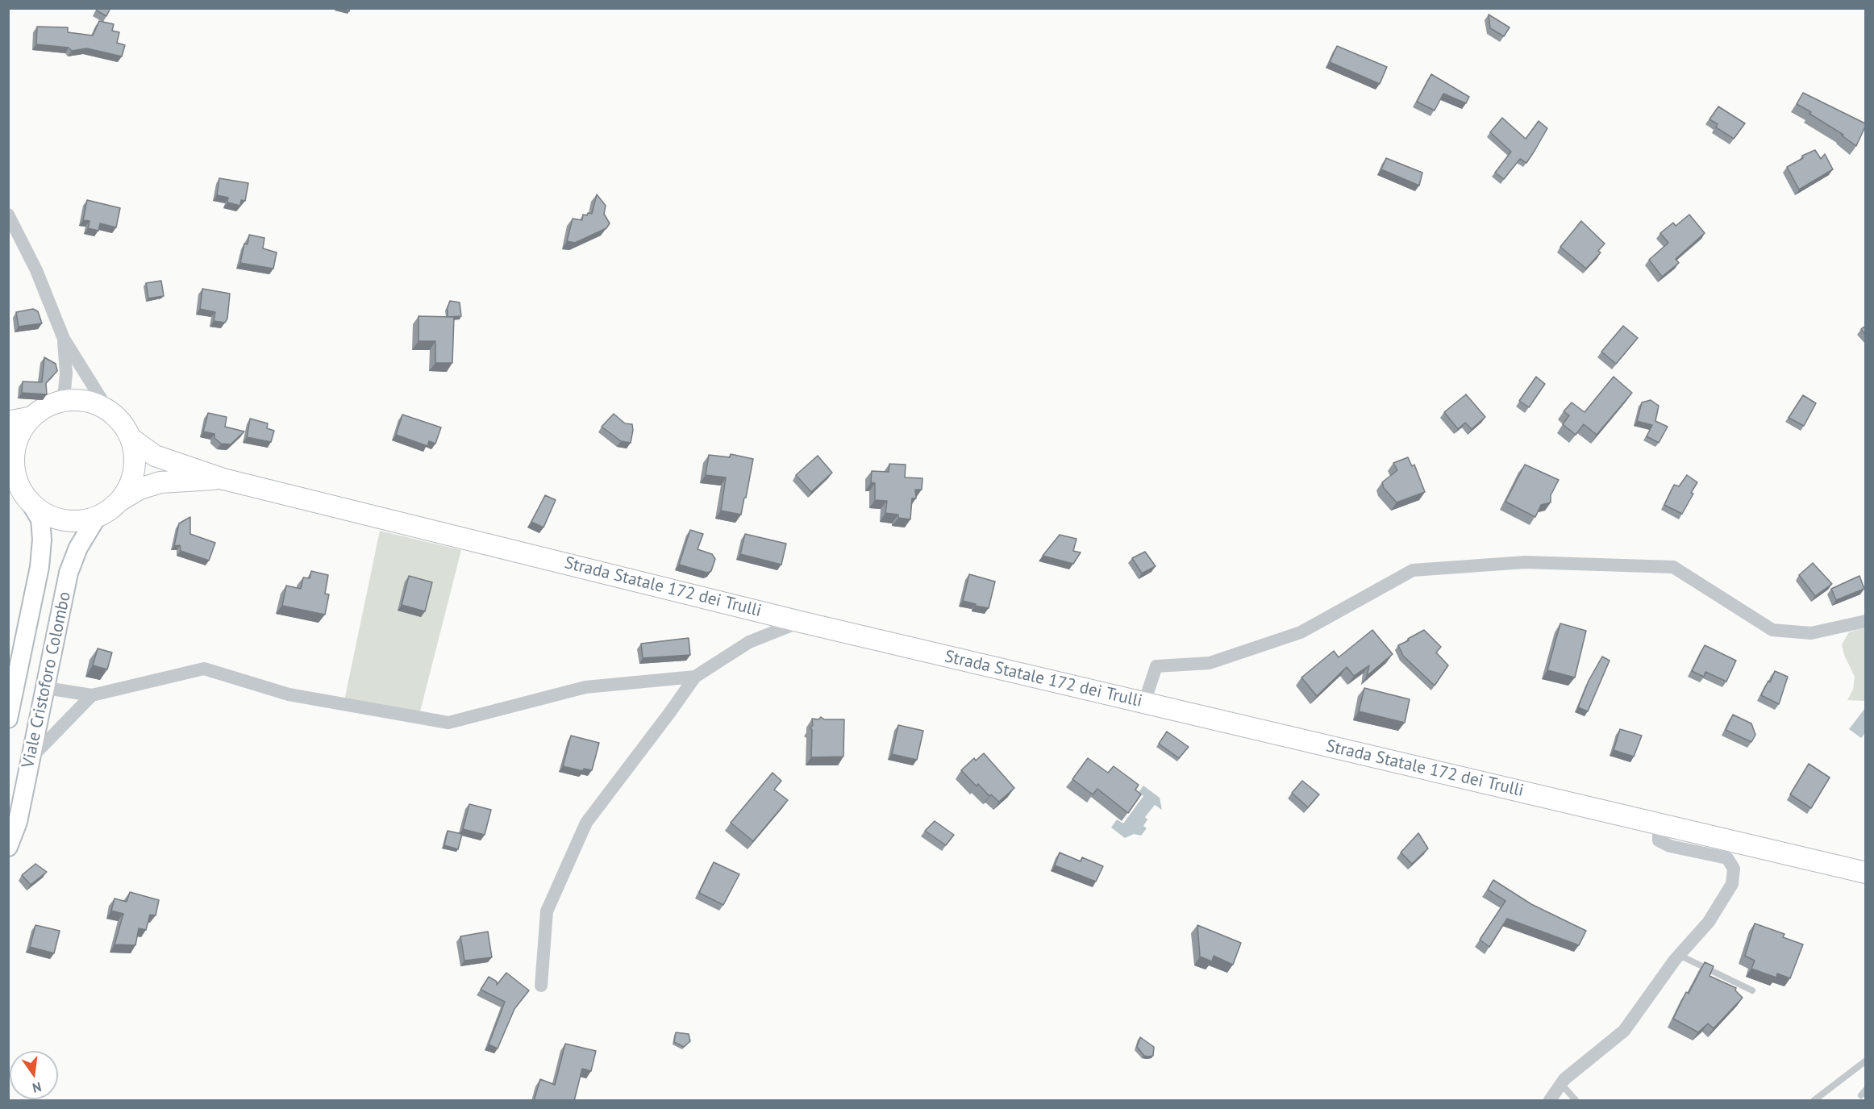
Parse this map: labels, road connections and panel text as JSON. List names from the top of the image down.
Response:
{
  "streets": {
    "main road": ["Strada Statale 172 dei Trulli", "Viale Cristoforo Colombo"]
  },
  "crossings": [
    ["Strada Statale 172 dei Trulli", "Viale Cristoforo Colombo"]
  ],
  "north": "bottom"
}
